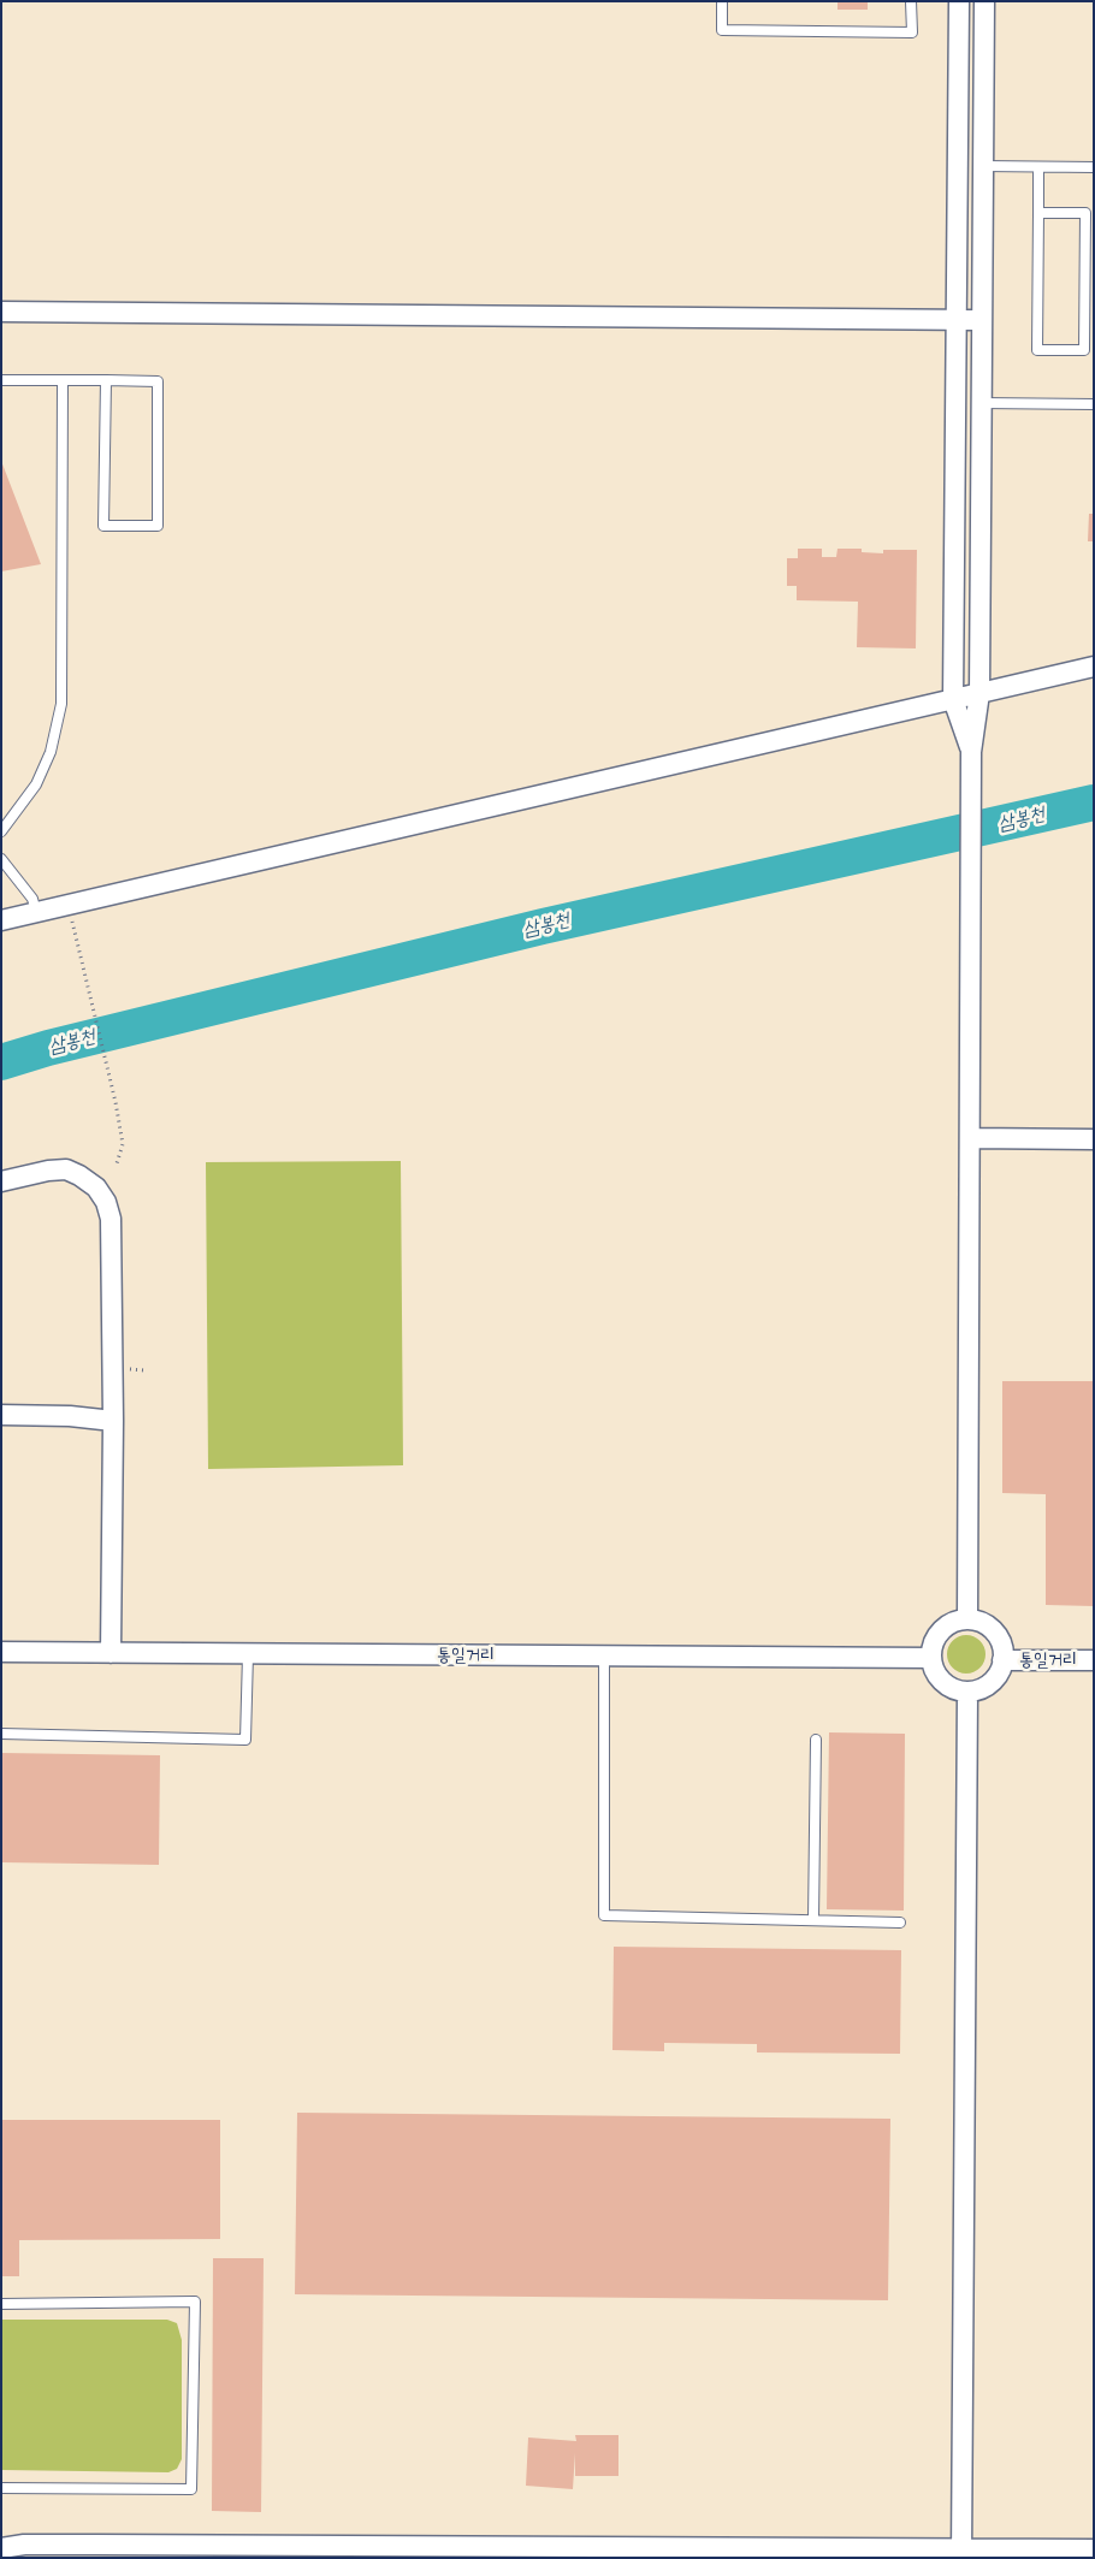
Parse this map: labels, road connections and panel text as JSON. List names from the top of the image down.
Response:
{
  "streets": {
    "street": ["통일거리"]
  },
  "water": ["삼봉천"]
}
